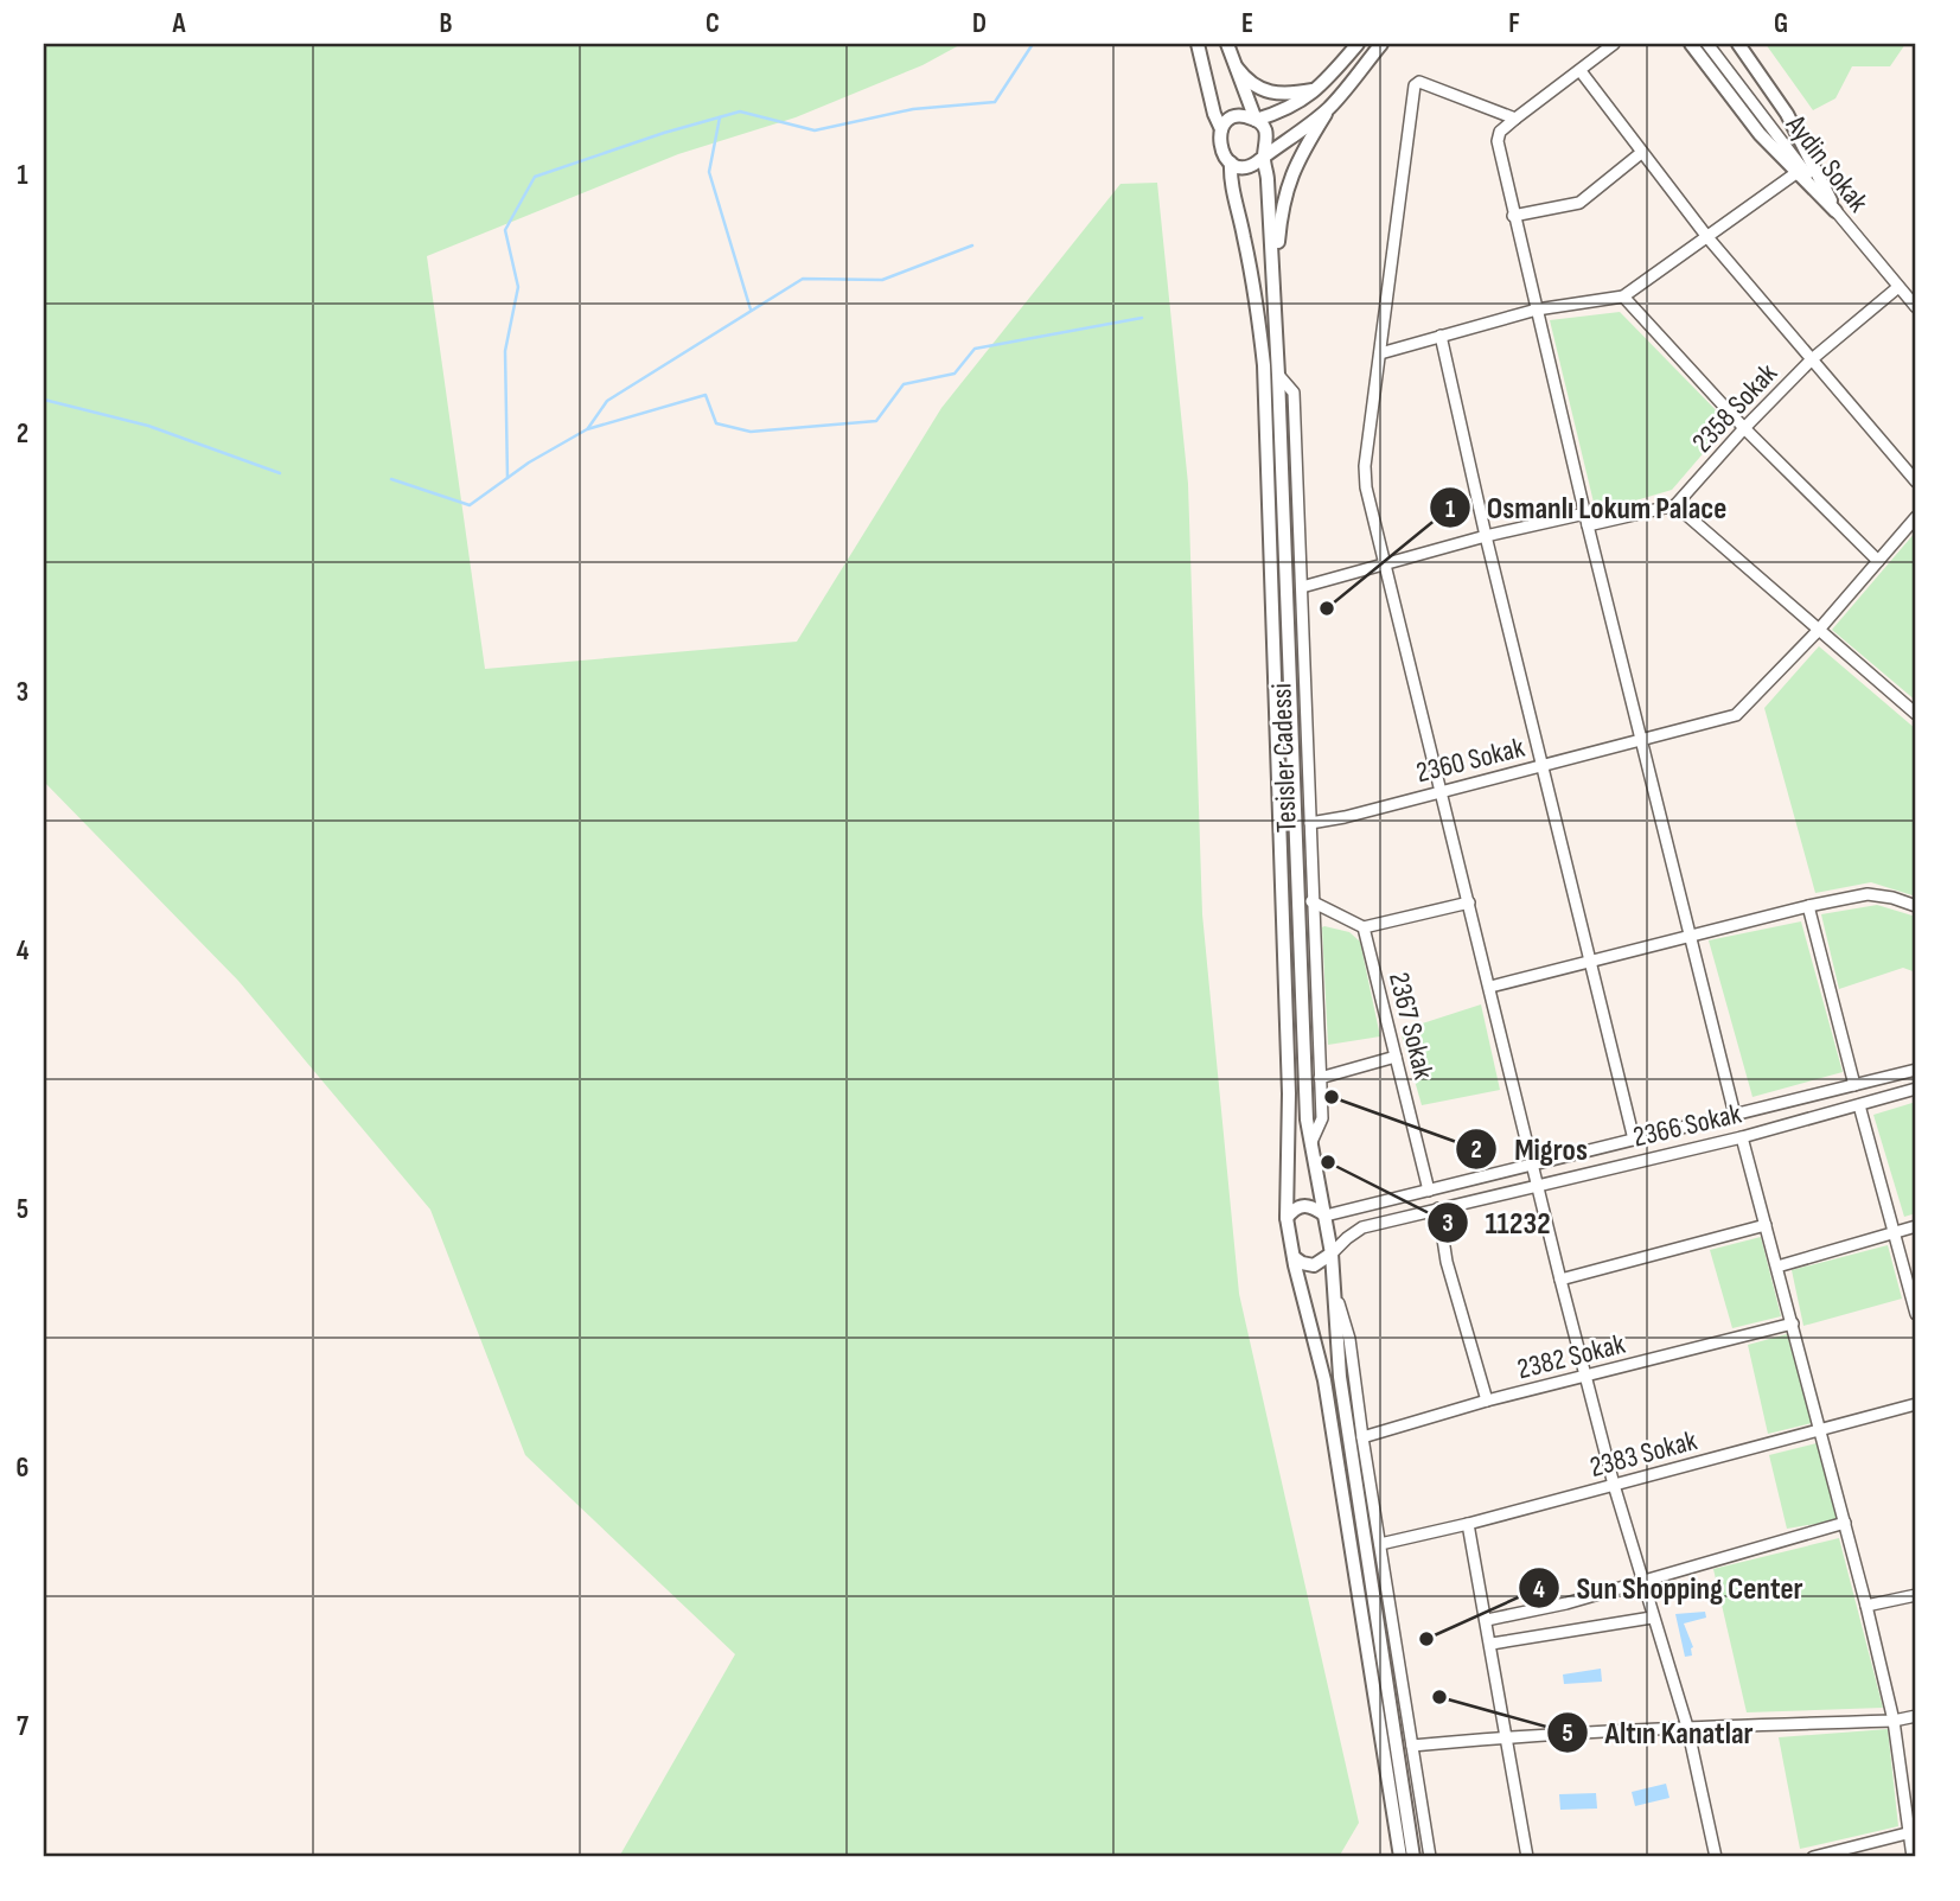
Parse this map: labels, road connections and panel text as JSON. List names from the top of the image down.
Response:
{
  "streets": {
    "street": [
      "Aydin Sokak",
      "2358 Sokak",
      "Tesisler Cadessi",
      "2360 Sokak",
      "2367 Sokak",
      "2366 Sokak",
      "2382 Sokak",
      "2383 Sokak"
    ]
  },
  "crossings": [
    ["Aydin Sokak", "2358 Sokak"],
    ["Tesisler Cadessi", "2360 Sokak"],
    ["2367 Sokak", "2366 Sokak"]
  ],
  "places": [
    "Osmanlı Lokum Palace",
    "Migros",
    "11232",
    "Sun Shopping Center",
    "Altın Kanatlar"
  ],
  "grid": {
    "columns": [
      "A",
      "B",
      "C",
      "D",
      "E",
      "F",
      "G"
    ],
    "rows": [
      "1",
      "2",
      "3",
      "4",
      "5",
      "6",
      "7"
    ]
  }
}
